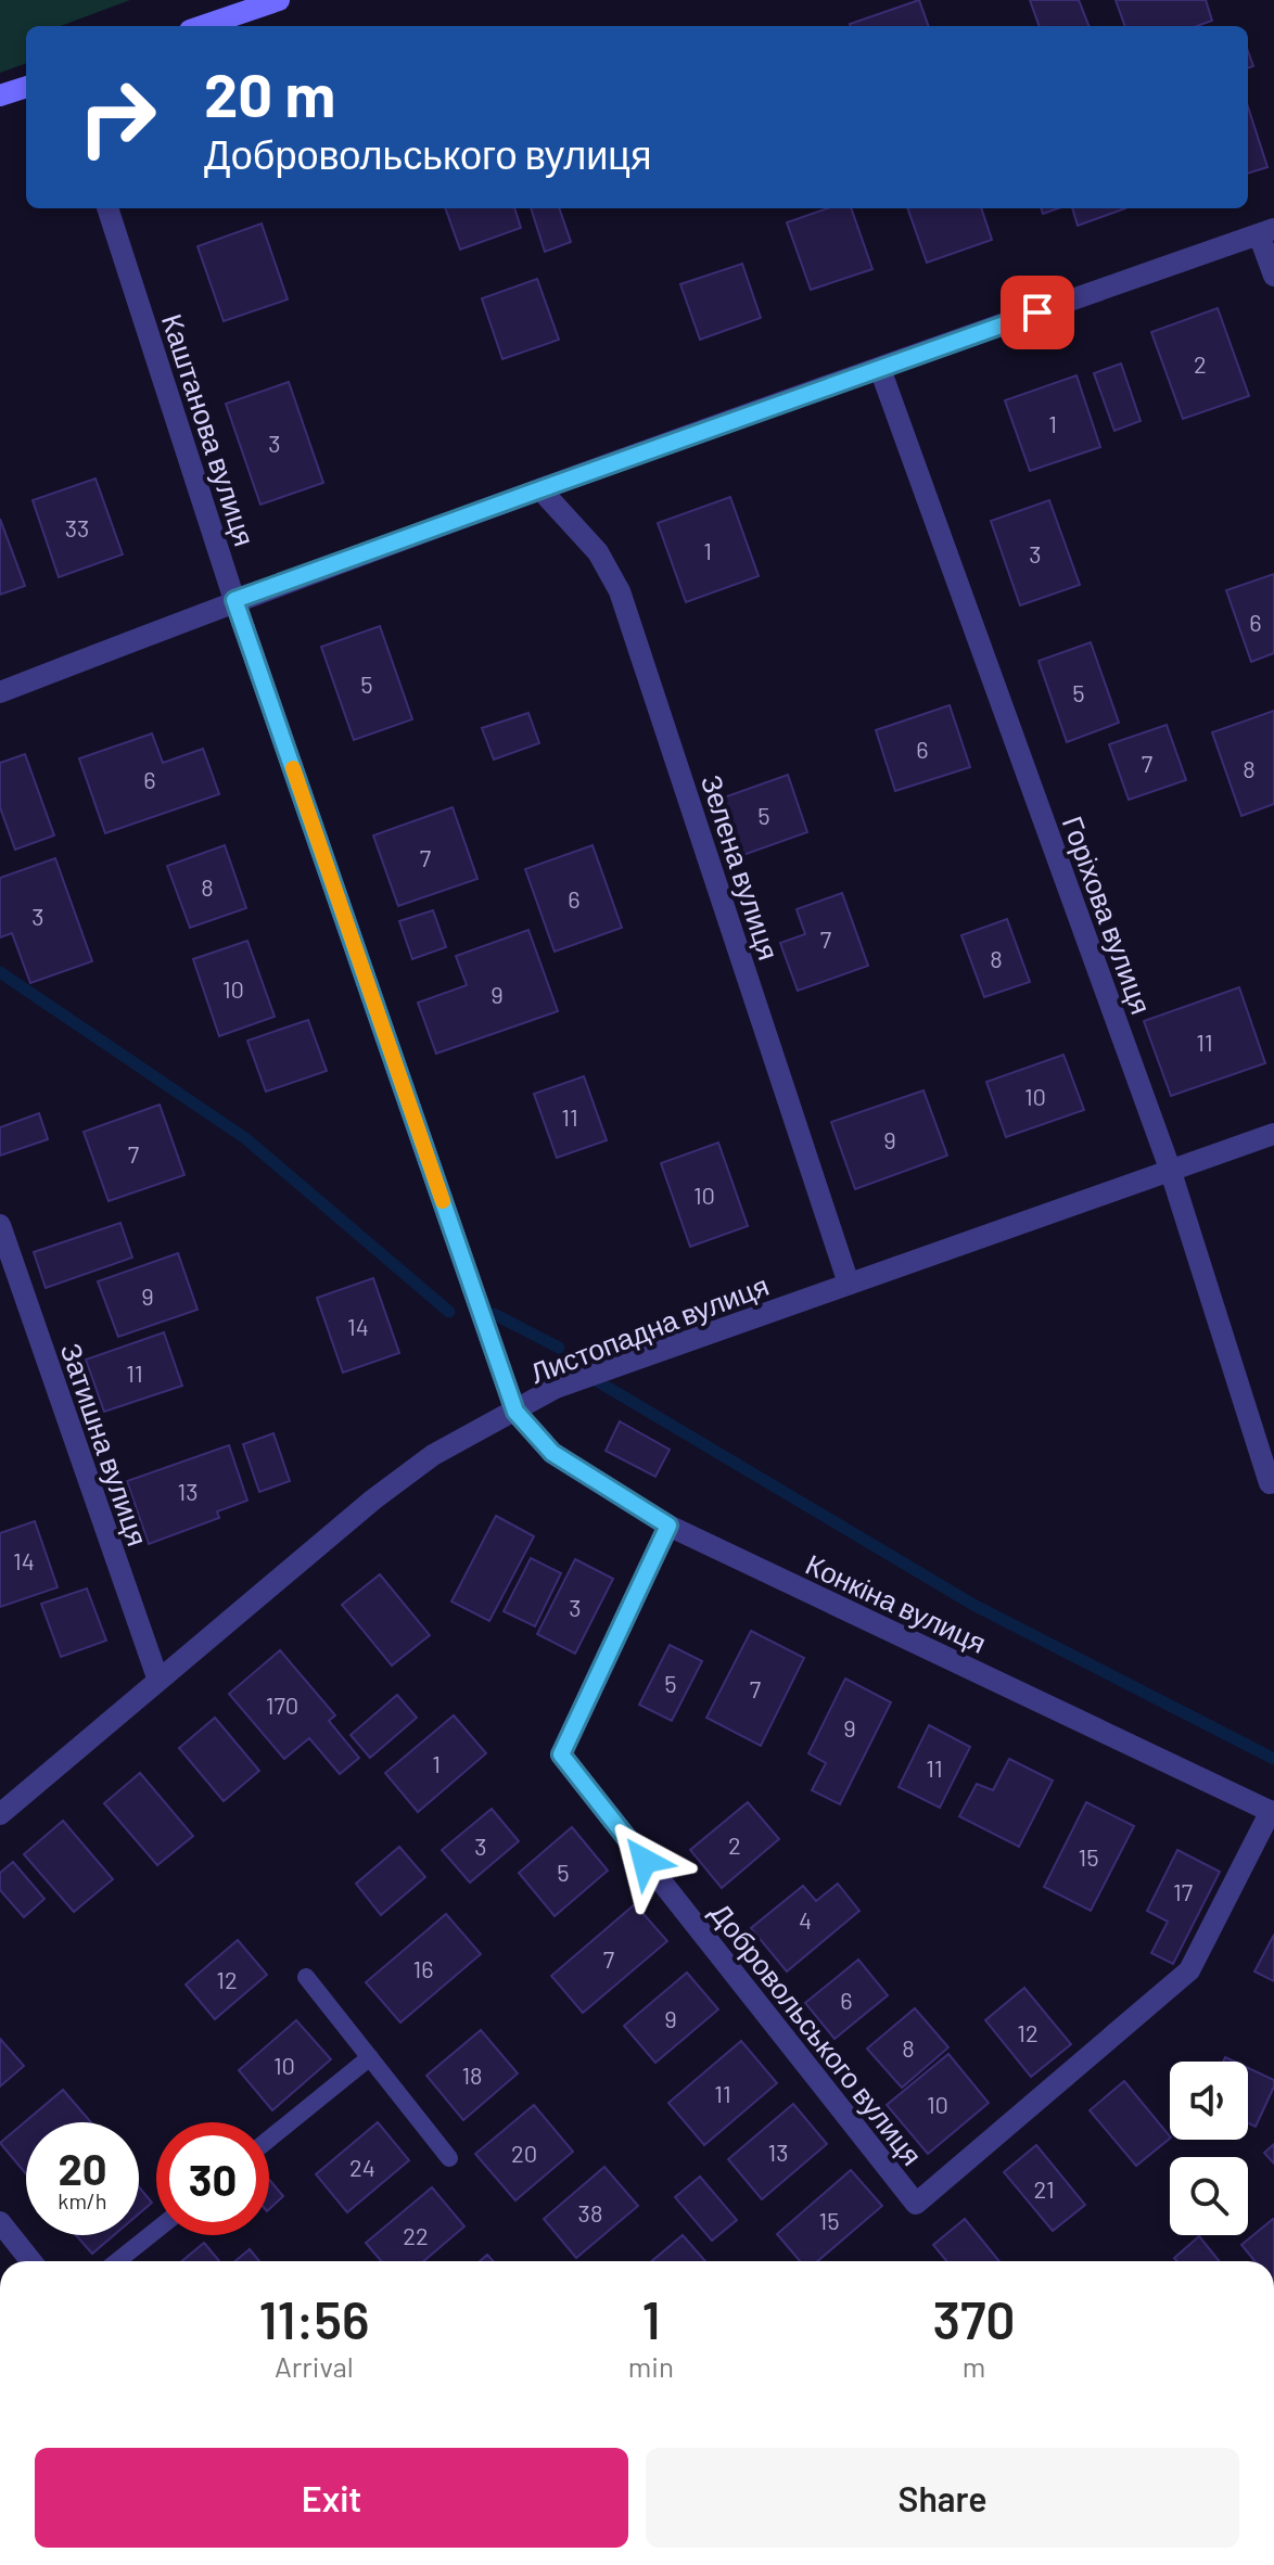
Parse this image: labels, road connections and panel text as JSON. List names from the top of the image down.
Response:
{
  "streets": {
    "street": [
      "Каштанова вулиця",
      "Зелена вулиця",
      "Горіхова вулиця",
      "Листопадна вулиця",
      "Затишна вулиця",
      "Конкіна вулиця",
      "Добровольського вулиця"
    ]
  },
  "crossings": [
    ["Каштанова вулиця", "Листопадна вулиця"],
    ["Каштанова вулиця", "Конкіна вулиця"],
    ["Зелена вулиця", "Листопадна вулиця"],
    ["Горіхова вулиця", "Листопадна вулиця"],
    ["Листопадна вулиця", "Затишна вулиця"],
    ["Листопадна вулиця", "Конкіна вулиця"],
    ["Конкіна вулиця", "Добровольського вулиця"]
  ],
  "house_numbers": [
    "2",
    "1",
    "3",
    "33",
    "1",
    "3",
    "6",
    "5",
    "5",
    "6",
    "7",
    "8",
    "6",
    "5",
    "7",
    "8",
    "6",
    "3",
    "7",
    "8",
    "10",
    "9",
    "11",
    "10",
    "11",
    "9",
    "7",
    "10",
    "9",
    "14",
    "11",
    "13",
    "14",
    "3",
    "5",
    "7",
    "170",
    "9",
    "1",
    "11",
    "2",
    "3",
    "15",
    "5",
    "17",
    "4",
    "7",
    "16",
    "12",
    "6",
    "9",
    "12",
    "8",
    "10",
    "18",
    "11",
    "10",
    "13",
    "20",
    "24",
    "21",
    "38",
    "15",
    "22"
  ],
  "page": {
    "turn": ["20 m", "Добровольського вулиця"],
    "speed": "20 km/h",
    "limit": "30",
    "eta": [
      "11:56",
      "Arrival",
      "1",
      "min",
      "370",
      "m"
    ],
    "buttons": ["Exit", "Share"]
  }
}
